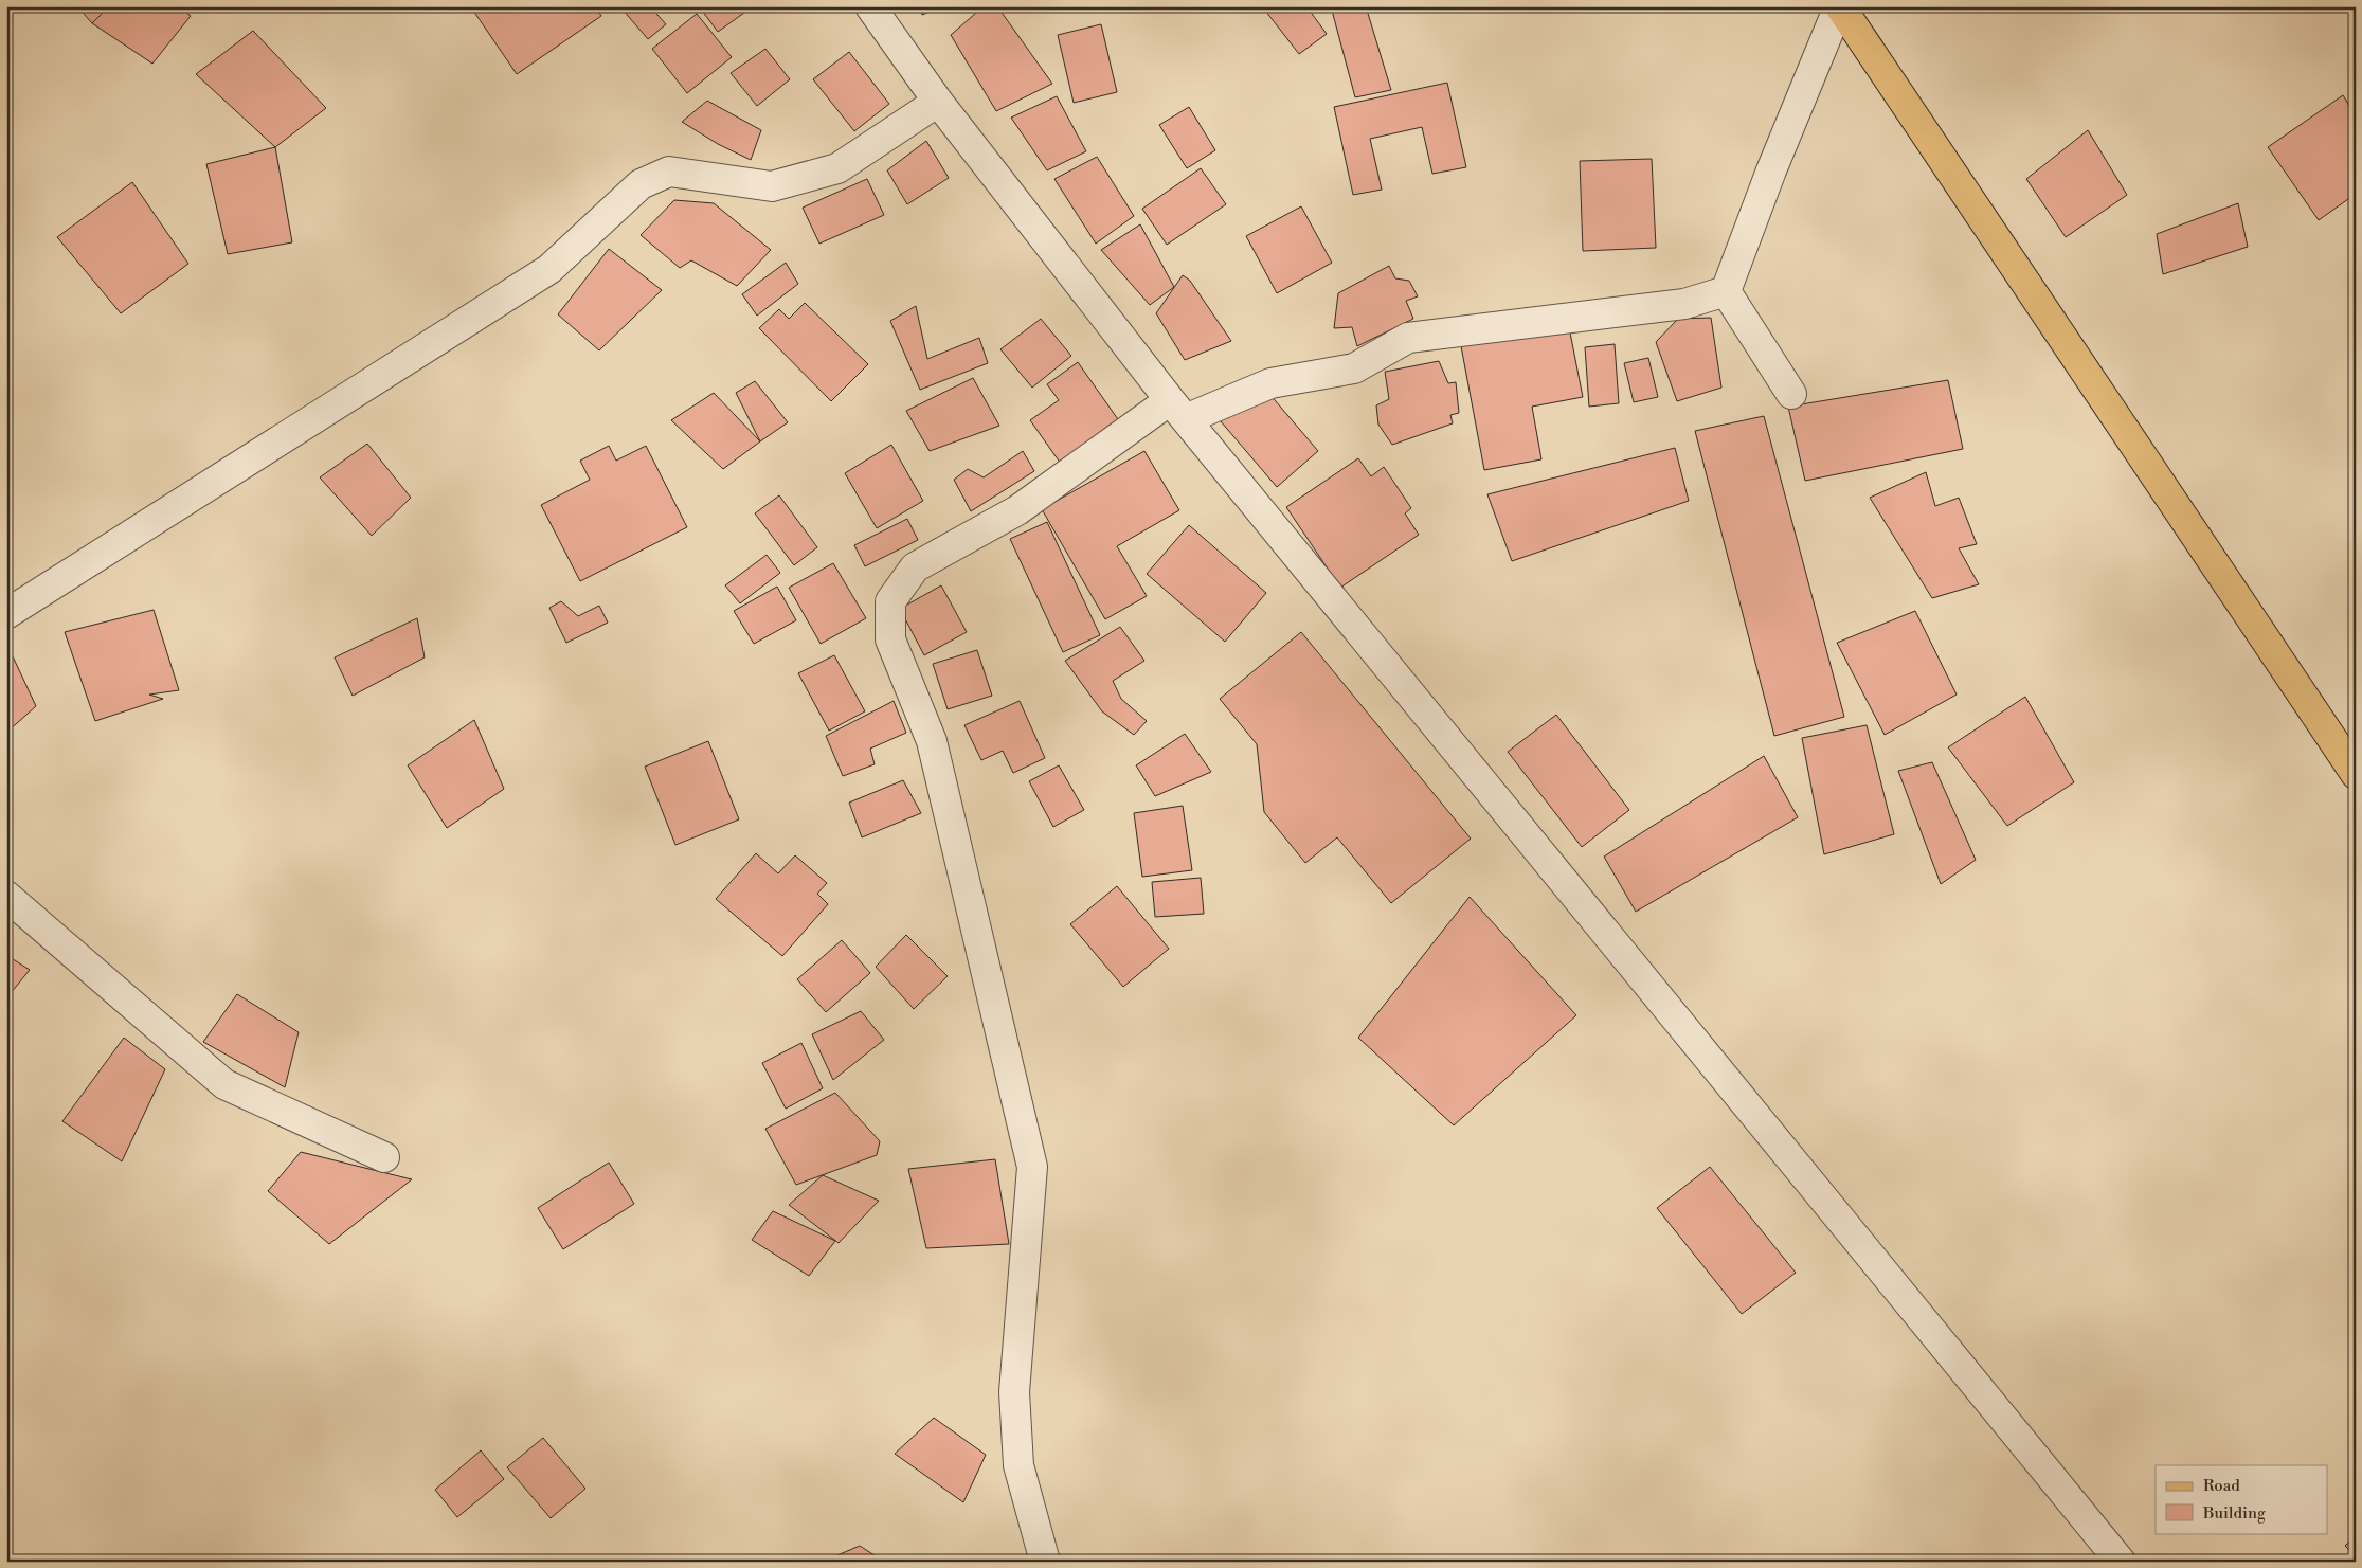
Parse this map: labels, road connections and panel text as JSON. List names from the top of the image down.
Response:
{
  "legend": ["Road", "Building"]
}
